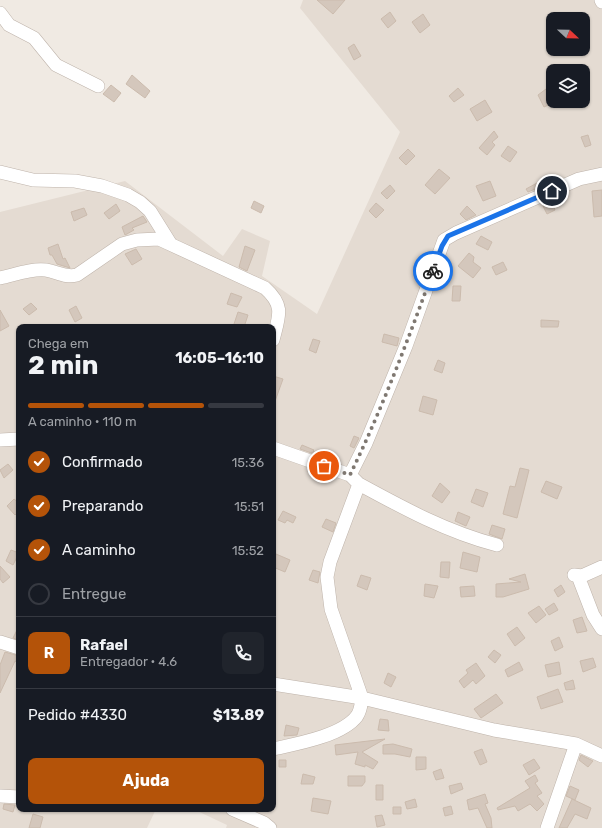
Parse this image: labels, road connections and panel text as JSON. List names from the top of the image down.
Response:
{
  "north": "right",
  "page": {
    "heading": ["2 min", "Chega em", "16:05–16:10"],
    "panel": [
      "Rafael",
      "Entregador · 4.6",
      "Pedido #4330",
      "$13.89"
    ],
    "bar": "A caminho · 110 m",
    "list": [
      ["Confirmado", "15:36"],
      ["Preparando", "15:51"],
      ["A caminho", "15:52"],
      "Entregue"
    ],
    "round": "R",
    "buttons": "Ajuda"
  }
}
